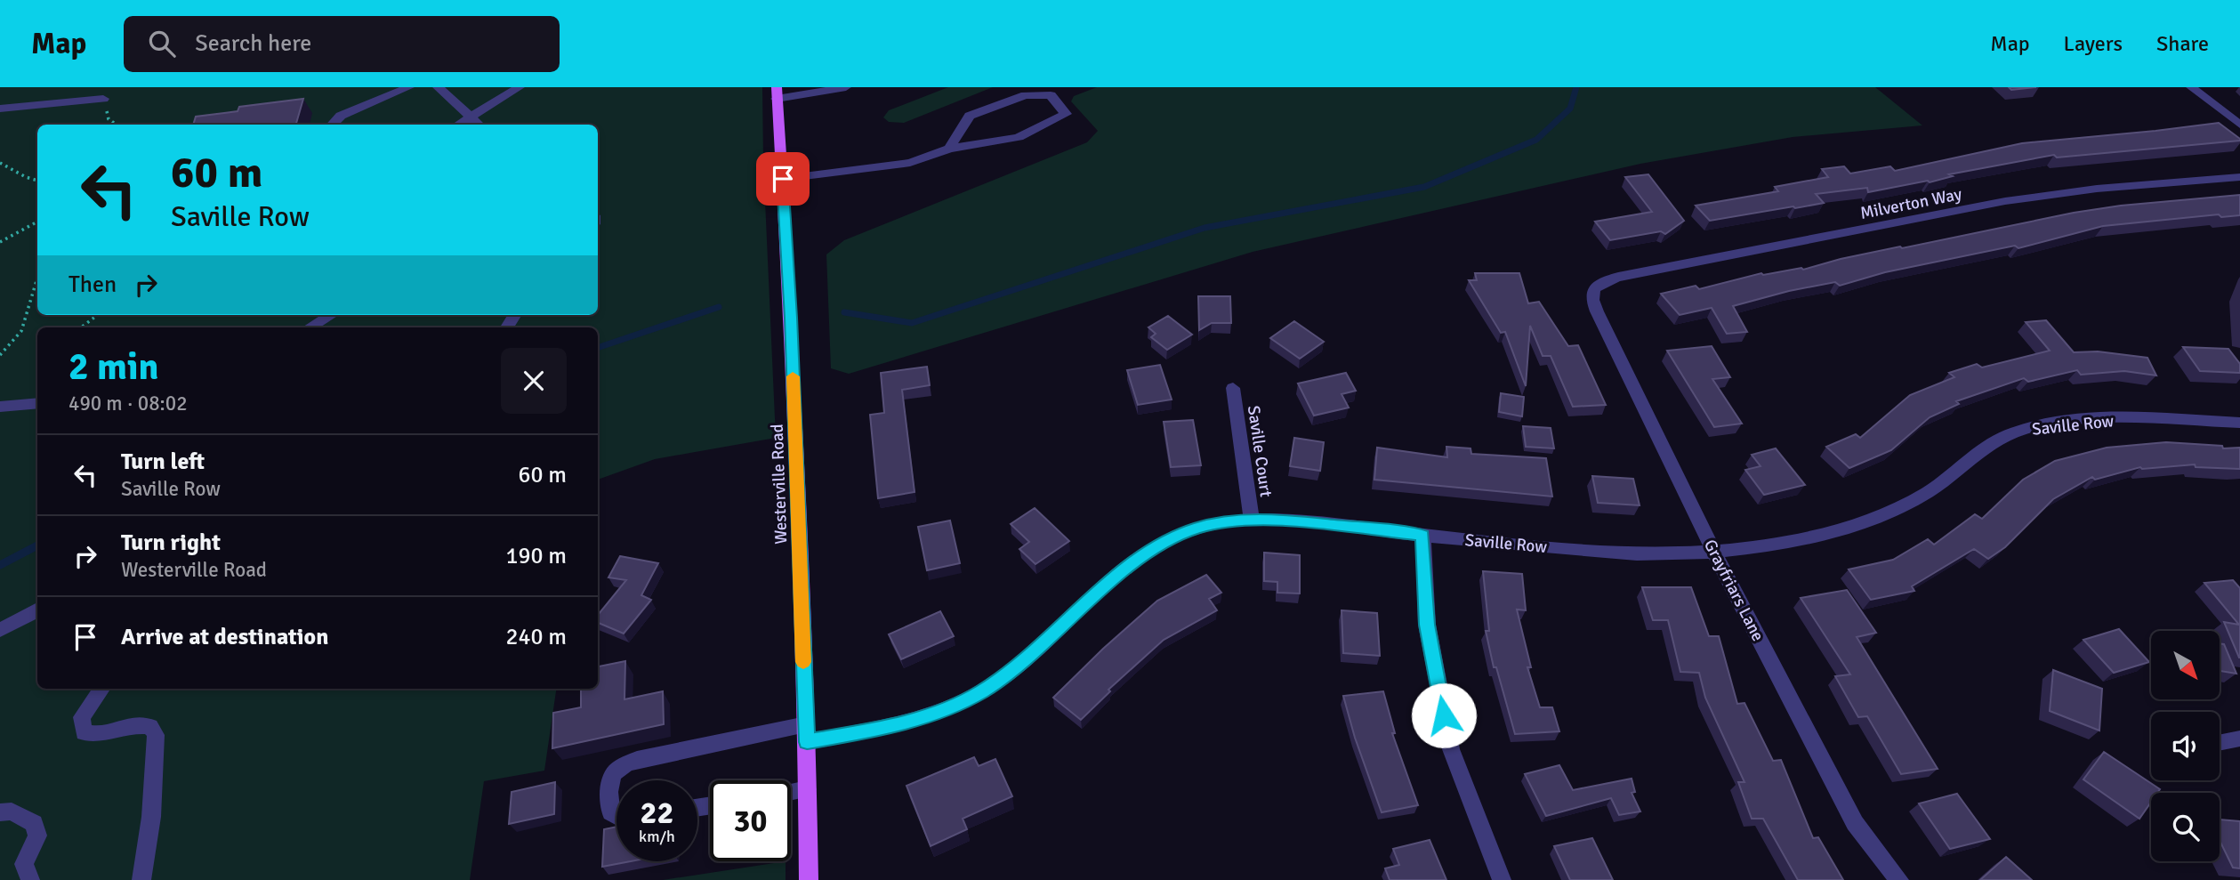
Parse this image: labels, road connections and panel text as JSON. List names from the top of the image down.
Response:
{
  "streets": {
    "main road": ["Westerville Road"],
    "street": [
      "Milverton Way",
      "Saville Row",
      "Saville Court",
      "Grayfriars Lane"
    ]
  },
  "crossings": [
    ["Milverton Way", "Grayfriars Lane"],
    ["Saville Row", "Saville Court"],
    ["Saville Row", "Westerville Road"],
    ["Saville Row", "Grayfriars Lane"]
  ],
  "north": "bottom right",
  "page": {
    "header": "Map",
    "search": "Search here",
    "nav": ["Map", "Layers", "Share"],
    "turn": ["60 m", "Saville Row"],
    "then": "Then",
    "heading": ["2 min", "490 m · 08:02"],
    "list": [
      {
        "name": "Turn left",
        "note": "Saville Row",
        "value": "60 m"
      },
      {
        "name": "Turn right",
        "note": "Westerville Road",
        "value": "190 m"
      },
      {
        "name": "Arrive at destination",
        "value": "240 m"
      }
    ],
    "speed": "22 km/h",
    "limit": "30"
  }
}
